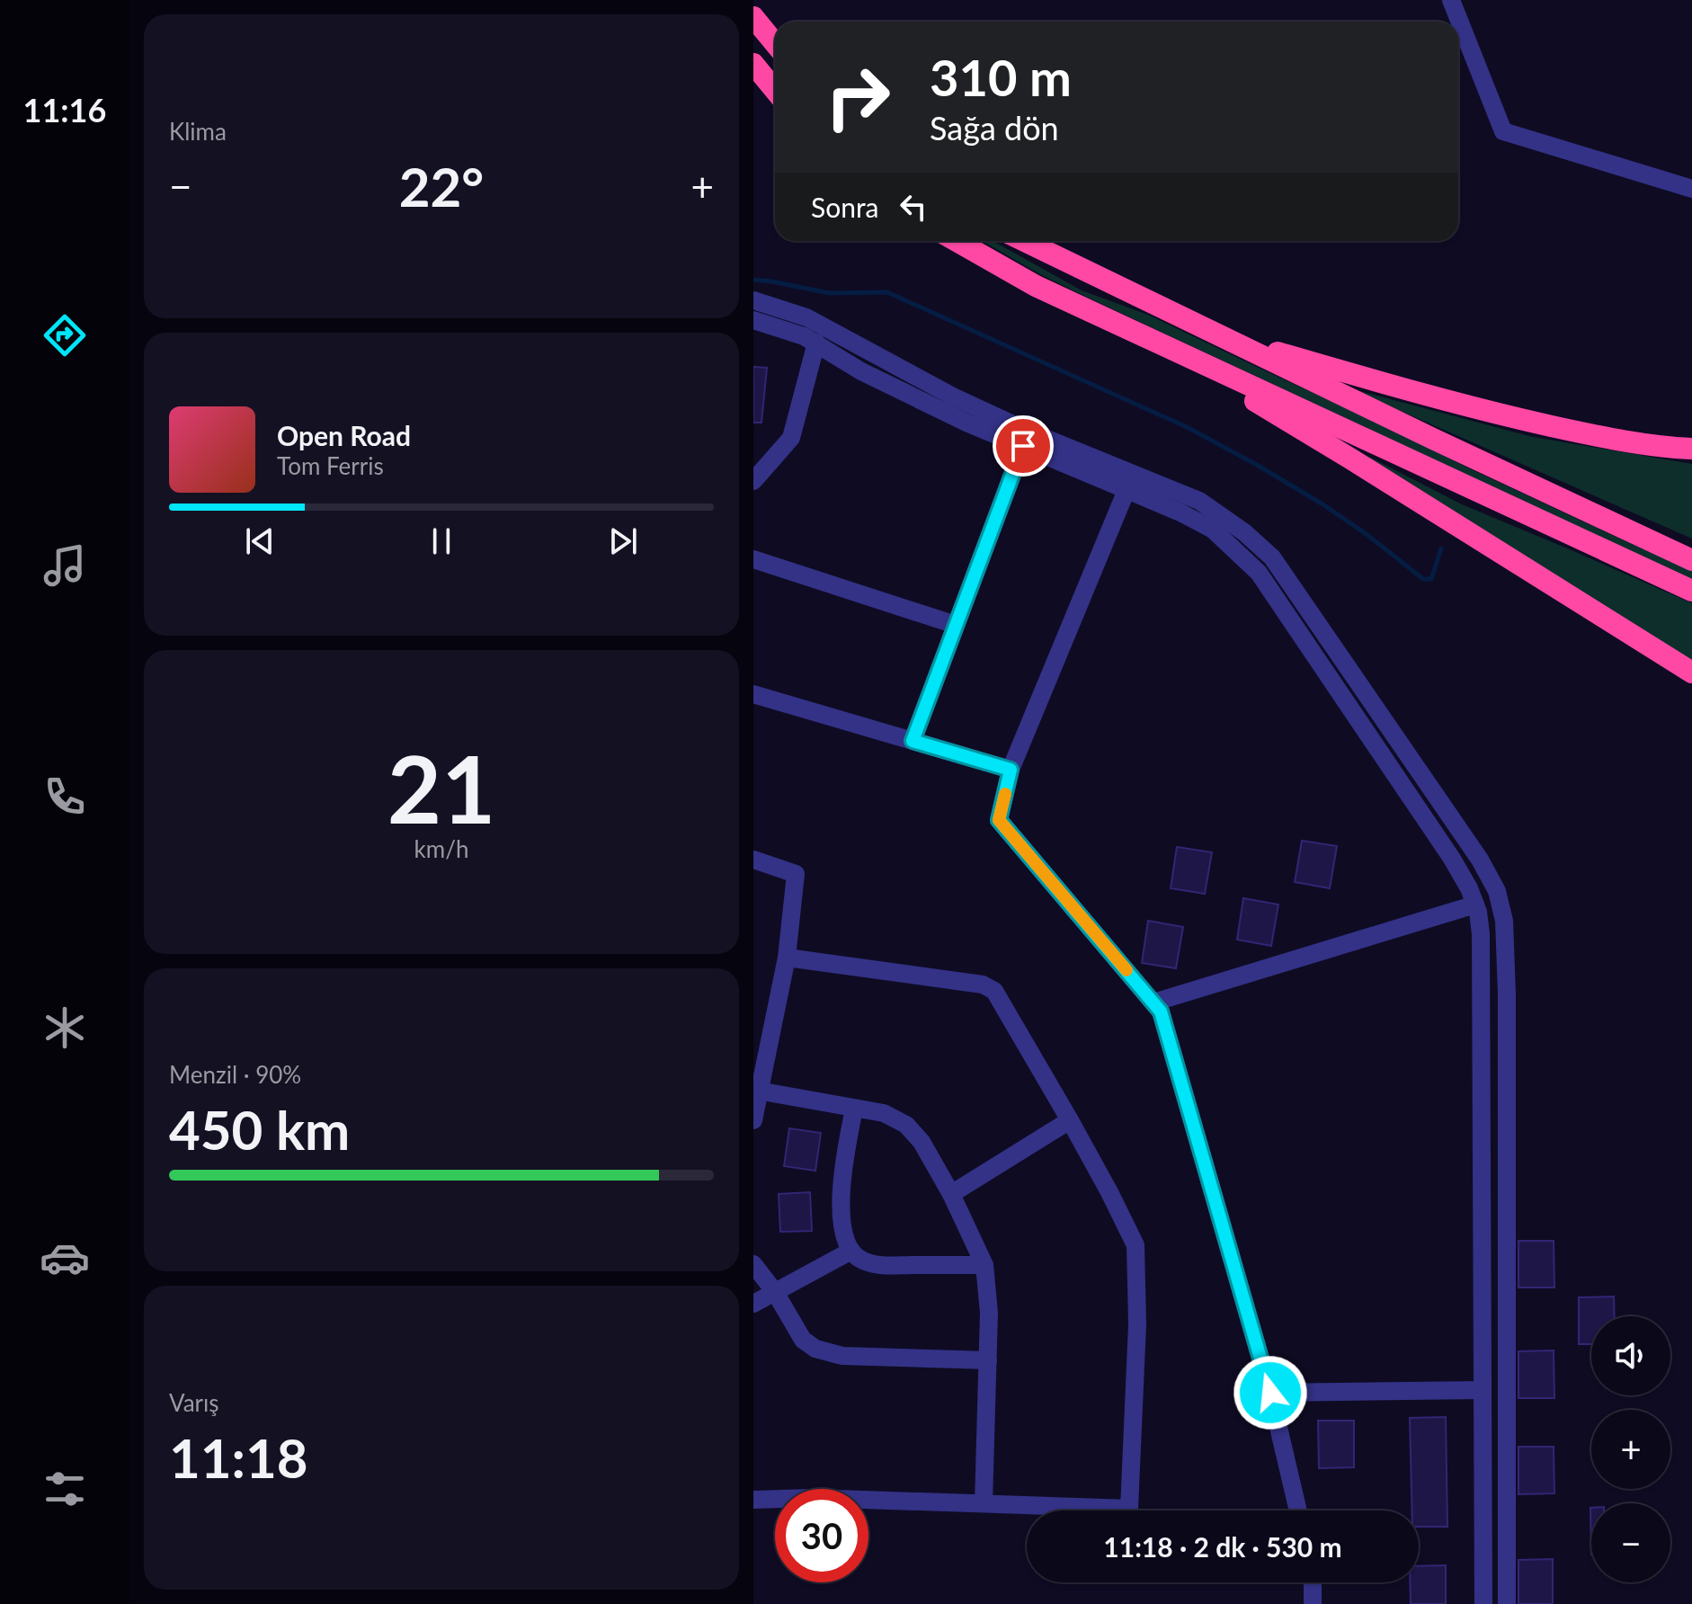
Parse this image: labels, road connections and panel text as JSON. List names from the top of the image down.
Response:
{
  "page": {
    "tabs": "11:16",
    "tile": [
      "Klima",
      ["21", "km/h"],
      ["Menzil · 90%", "450 km"],
      ["Varış", "11:18"]
    ],
    "turn": ["310 m", "Sağa dön"],
    "heat": ["−", "22°", "+"],
    "then": "Sonra",
    "song": ["Open Road", "Tom Ferris"],
    "map_buttons": ["+", "−"],
    "limit": "30",
    "trip": "11:18 · 2 dk · 530 m"
  }
}
